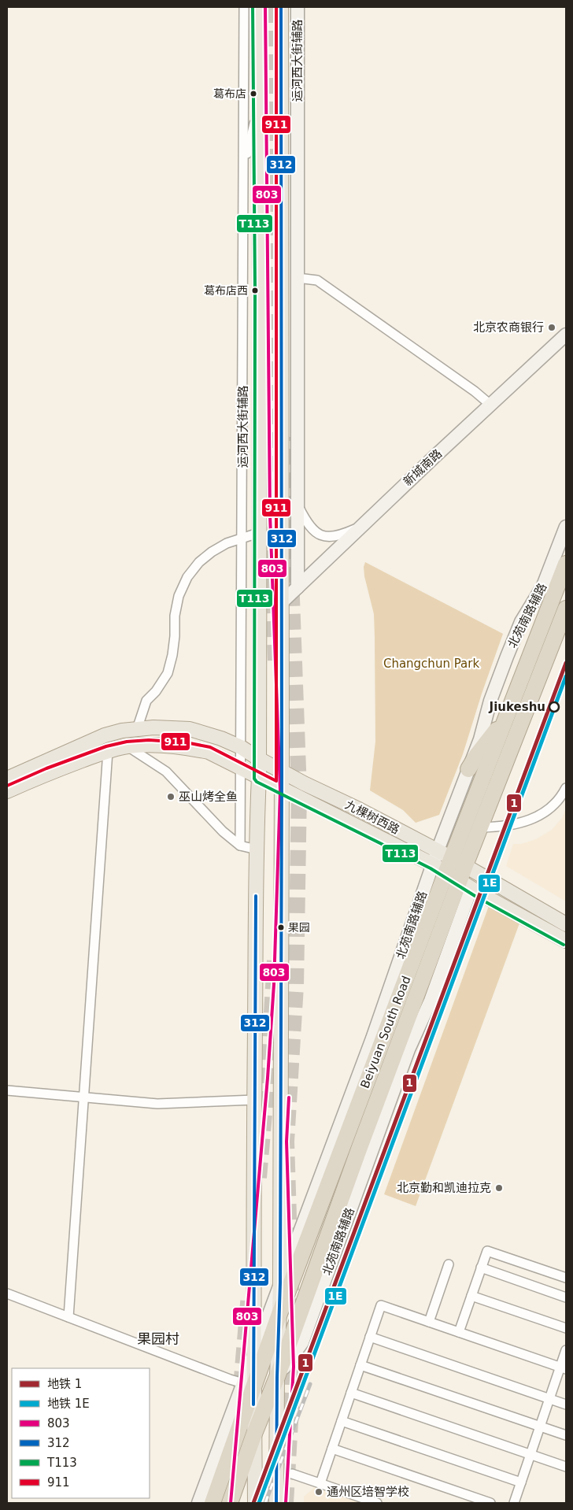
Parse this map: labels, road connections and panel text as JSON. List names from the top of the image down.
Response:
{
  "streets": {
    "highway": ["Beiyuan South Road"],
    "main road": ["九棵树西路"],
    "street": ["运河西大街辅路", "新城南路", "北苑南路辅路"]
  },
  "crossings": [
    ["运河西大街辅路", "新城南路"],
    ["运河西大街辅路", "九棵树西路"],
    ["北苑南路辅路", "九棵树西路"],
    ["北苑南路辅路", "Beiyuan South Road"],
    ["九棵树西路", "Beiyuan South Road"]
  ],
  "districts": ["果园村"],
  "parks": ["Changchun Park"],
  "places": [
    "葛布店",
    "葛布店西",
    "北京农商银行",
    "Jiukeshu",
    "巫山烤全鱼",
    "果园",
    "北京勤和凯迪拉克",
    "通州区培智学校"
  ],
  "lines": [
    "transit line 803",
    "transit line 312",
    "transit line T113",
    "transit line 911",
    "metro line 1",
    "metro line 1E"
  ],
  "legend": [
    "地铁 1",
    "地铁 1E",
    "803",
    "312",
    "T113",
    "911"
  ]
}
